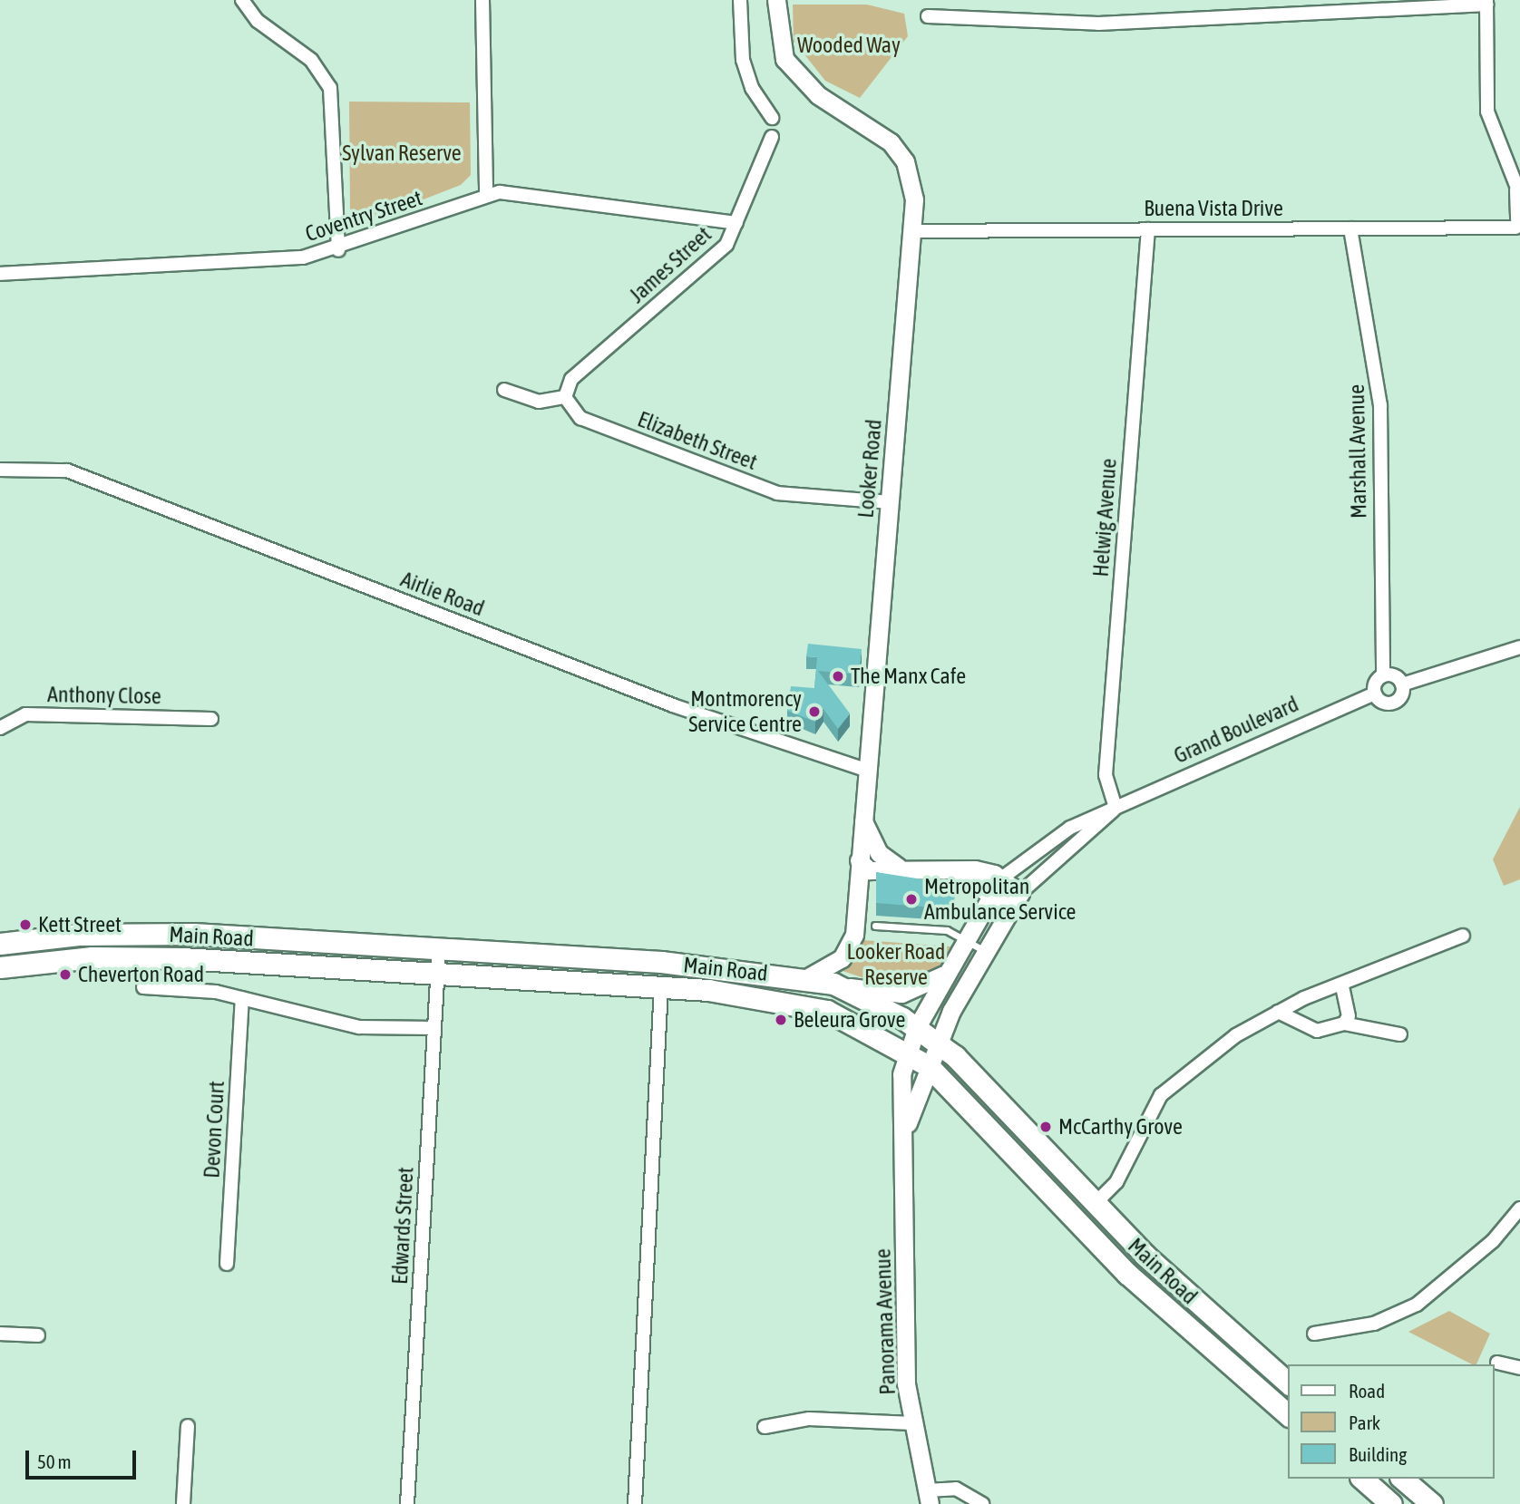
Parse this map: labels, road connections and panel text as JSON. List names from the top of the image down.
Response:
{
  "streets": {
    "main road": ["Main Road"],
    "street": [
      "Buena Vista Drive",
      "Coventry Street",
      "James Street",
      "Elizabeth Street",
      "Marshall Avenue",
      "Looker Road",
      "Helwig Avenue",
      "Airlie Road",
      "Anthony Close",
      "Grand Boulevard",
      "Devon Court",
      "Edwards Street",
      "Panorama Avenue"
    ]
  },
  "crossings": [
    ["Buena Vista Drive", "Marshall Avenue"],
    ["Buena Vista Drive", "Looker Road"],
    ["Buena Vista Drive", "Helwig Avenue"],
    ["Coventry Street", "James Street"],
    ["James Street", "Elizabeth Street"],
    ["Elizabeth Street", "Looker Road"],
    ["Looker Road", "Airlie Road"],
    ["Looker Road", "Main Road"],
    ["Helwig Avenue", "Grand Boulevard"],
    ["Grand Boulevard", "Main Road"],
    ["Grand Boulevard", "Panorama Avenue"],
    ["Main Road", "Edwards Street"],
    ["Main Road", "Panorama Avenue"]
  ],
  "parks": ["Wooded Way", "Sylvan Reserve", "Looker Road Reserve"],
  "places": [
    "The Manx Cafe",
    "Montmorency Service Centre",
    "Metropolitan Ambulance Service",
    "Kett Street",
    "Cheverton Road",
    "Beleura Grove",
    "McCarthy Grove"
  ],
  "legend": ["Road", "Park", "Building"],
  "scale_bar": "50 m"
}
